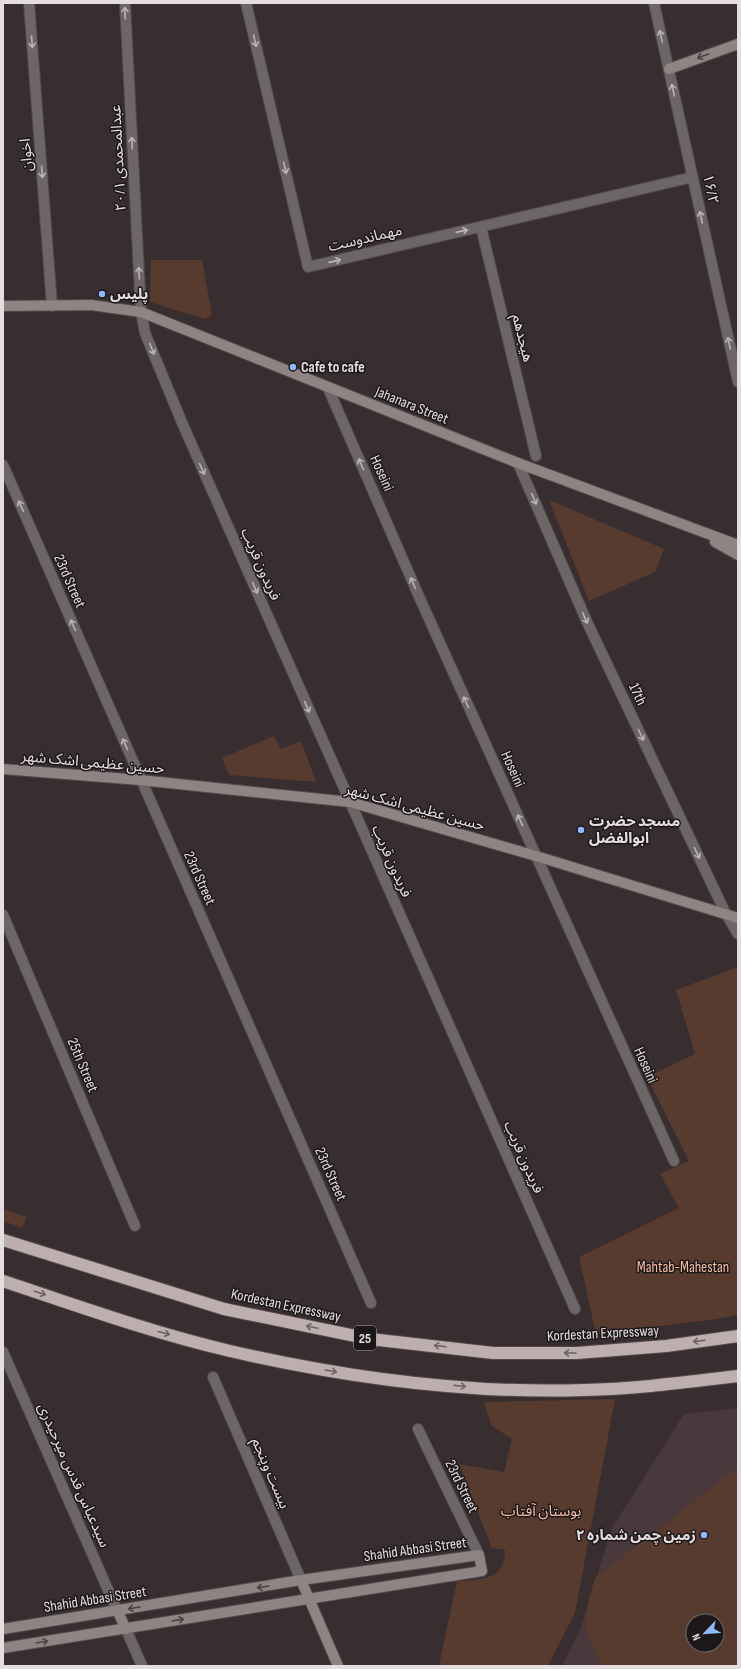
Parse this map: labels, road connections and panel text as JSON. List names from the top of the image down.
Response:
{
  "streets": {
    "highway": ["Kordestan Expressway", "25"],
    "street": [
      "اخوان",
      "عبدالمحمدی ۲۰/۱",
      "۱۶/۲",
      "مهماندوست",
      "هیجدهم",
      "Jahanara Street",
      "Hoseini",
      "فریدون قریب",
      "23rd Street",
      "17th",
      "حسین عظیمی اشک شهر",
      "25th Street",
      "بیست وپنجم",
      "سیدعباس قدس میرحیدری",
      "Shahid Abbasi Street"
    ]
  },
  "crossings": [
    ["اخوان", "Jahanara Street"],
    ["عبدالمحمدی ۲۰/۱", "Jahanara Street"],
    ["عبدالمحمدی ۲۰/۱", "فریدون قریب"],
    ["۱۶/۲", "مهماندوست"],
    ["مهماندوست", "هیجدهم"],
    ["Jahanara Street", "Hoseini"],
    ["Jahanara Street", "فریدون قریب"],
    ["Jahanara Street", "17th"],
    ["Hoseini", "حسین عظیمی اشک شهر"],
    ["فریدون قریب", "حسین عظیمی اشک شهر"],
    ["23rd Street", "حسین عظیمی اشک شهر"],
    ["23rd Street", "Shahid Abbasi Street"],
    ["17th", "حسین عظیمی اشک شهر"],
    ["بیست وپنجم", "Shahid Abbasi Street"],
    ["سیدعباس قدس میرحیدری", "Shahid Abbasi Street"]
  ],
  "one_way": [
    "اخوان",
    "عبدالمحمدی ۲۰/۱",
    "۱۶/۲",
    "Hoseini",
    "فریدون قریب",
    "17th"
  ],
  "parks": ["Mahtab-Mahestan", "بوستان آفتاب"],
  "places": [
    "پلیس",
    "Cafe to cafe",
    "مسجد حضرت ابوالفضل",
    "زمین چمن شماره ۲"
  ],
  "north": "bottom left"
}
